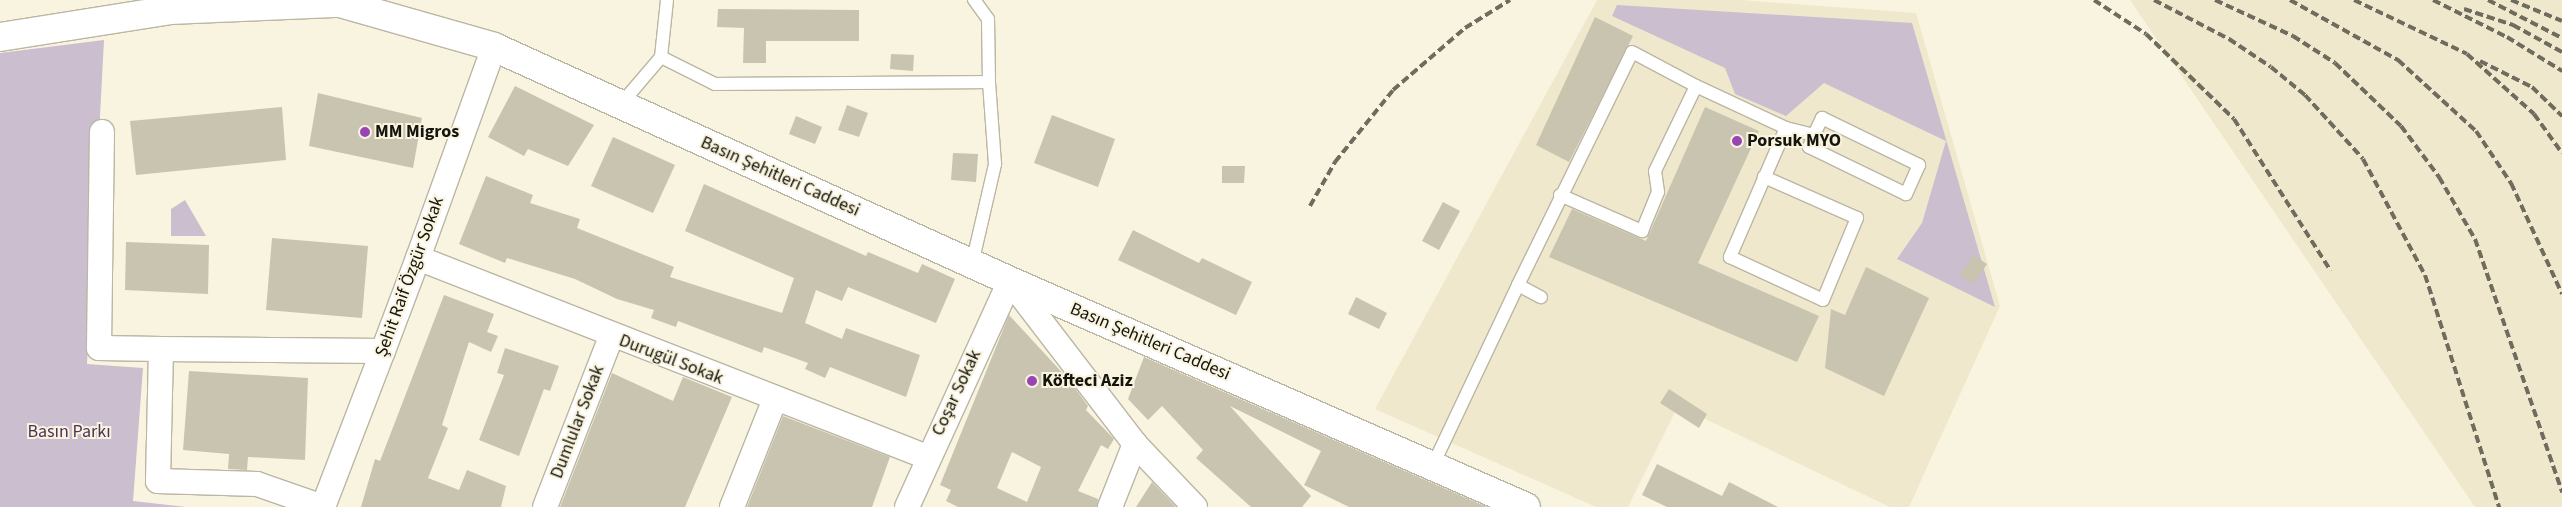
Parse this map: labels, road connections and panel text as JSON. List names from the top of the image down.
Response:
{
  "streets": {
    "main road": ["Basın Şehitleri Caddesi"],
    "street": [
      "Şehit Raif Özgür Sokak",
      "Durugül Sokak",
      "Coşar Sokak",
      "Dumlular Sokak"
    ]
  },
  "crossings": [
    ["Basın Şehitleri Caddesi", "Şehit Raif Özgür Sokak"],
    ["Basın Şehitleri Caddesi", "Coşar Sokak"],
    ["Şehit Raif Özgür Sokak", "Durugül Sokak"],
    ["Durugül Sokak", "Coşar Sokak"],
    ["Durugül Sokak", "Dumlular Sokak"]
  ],
  "parks": ["Basın Parkı"],
  "places": ["MM Migros", "Porsuk MYO", "Köfteci Aziz"]
}
